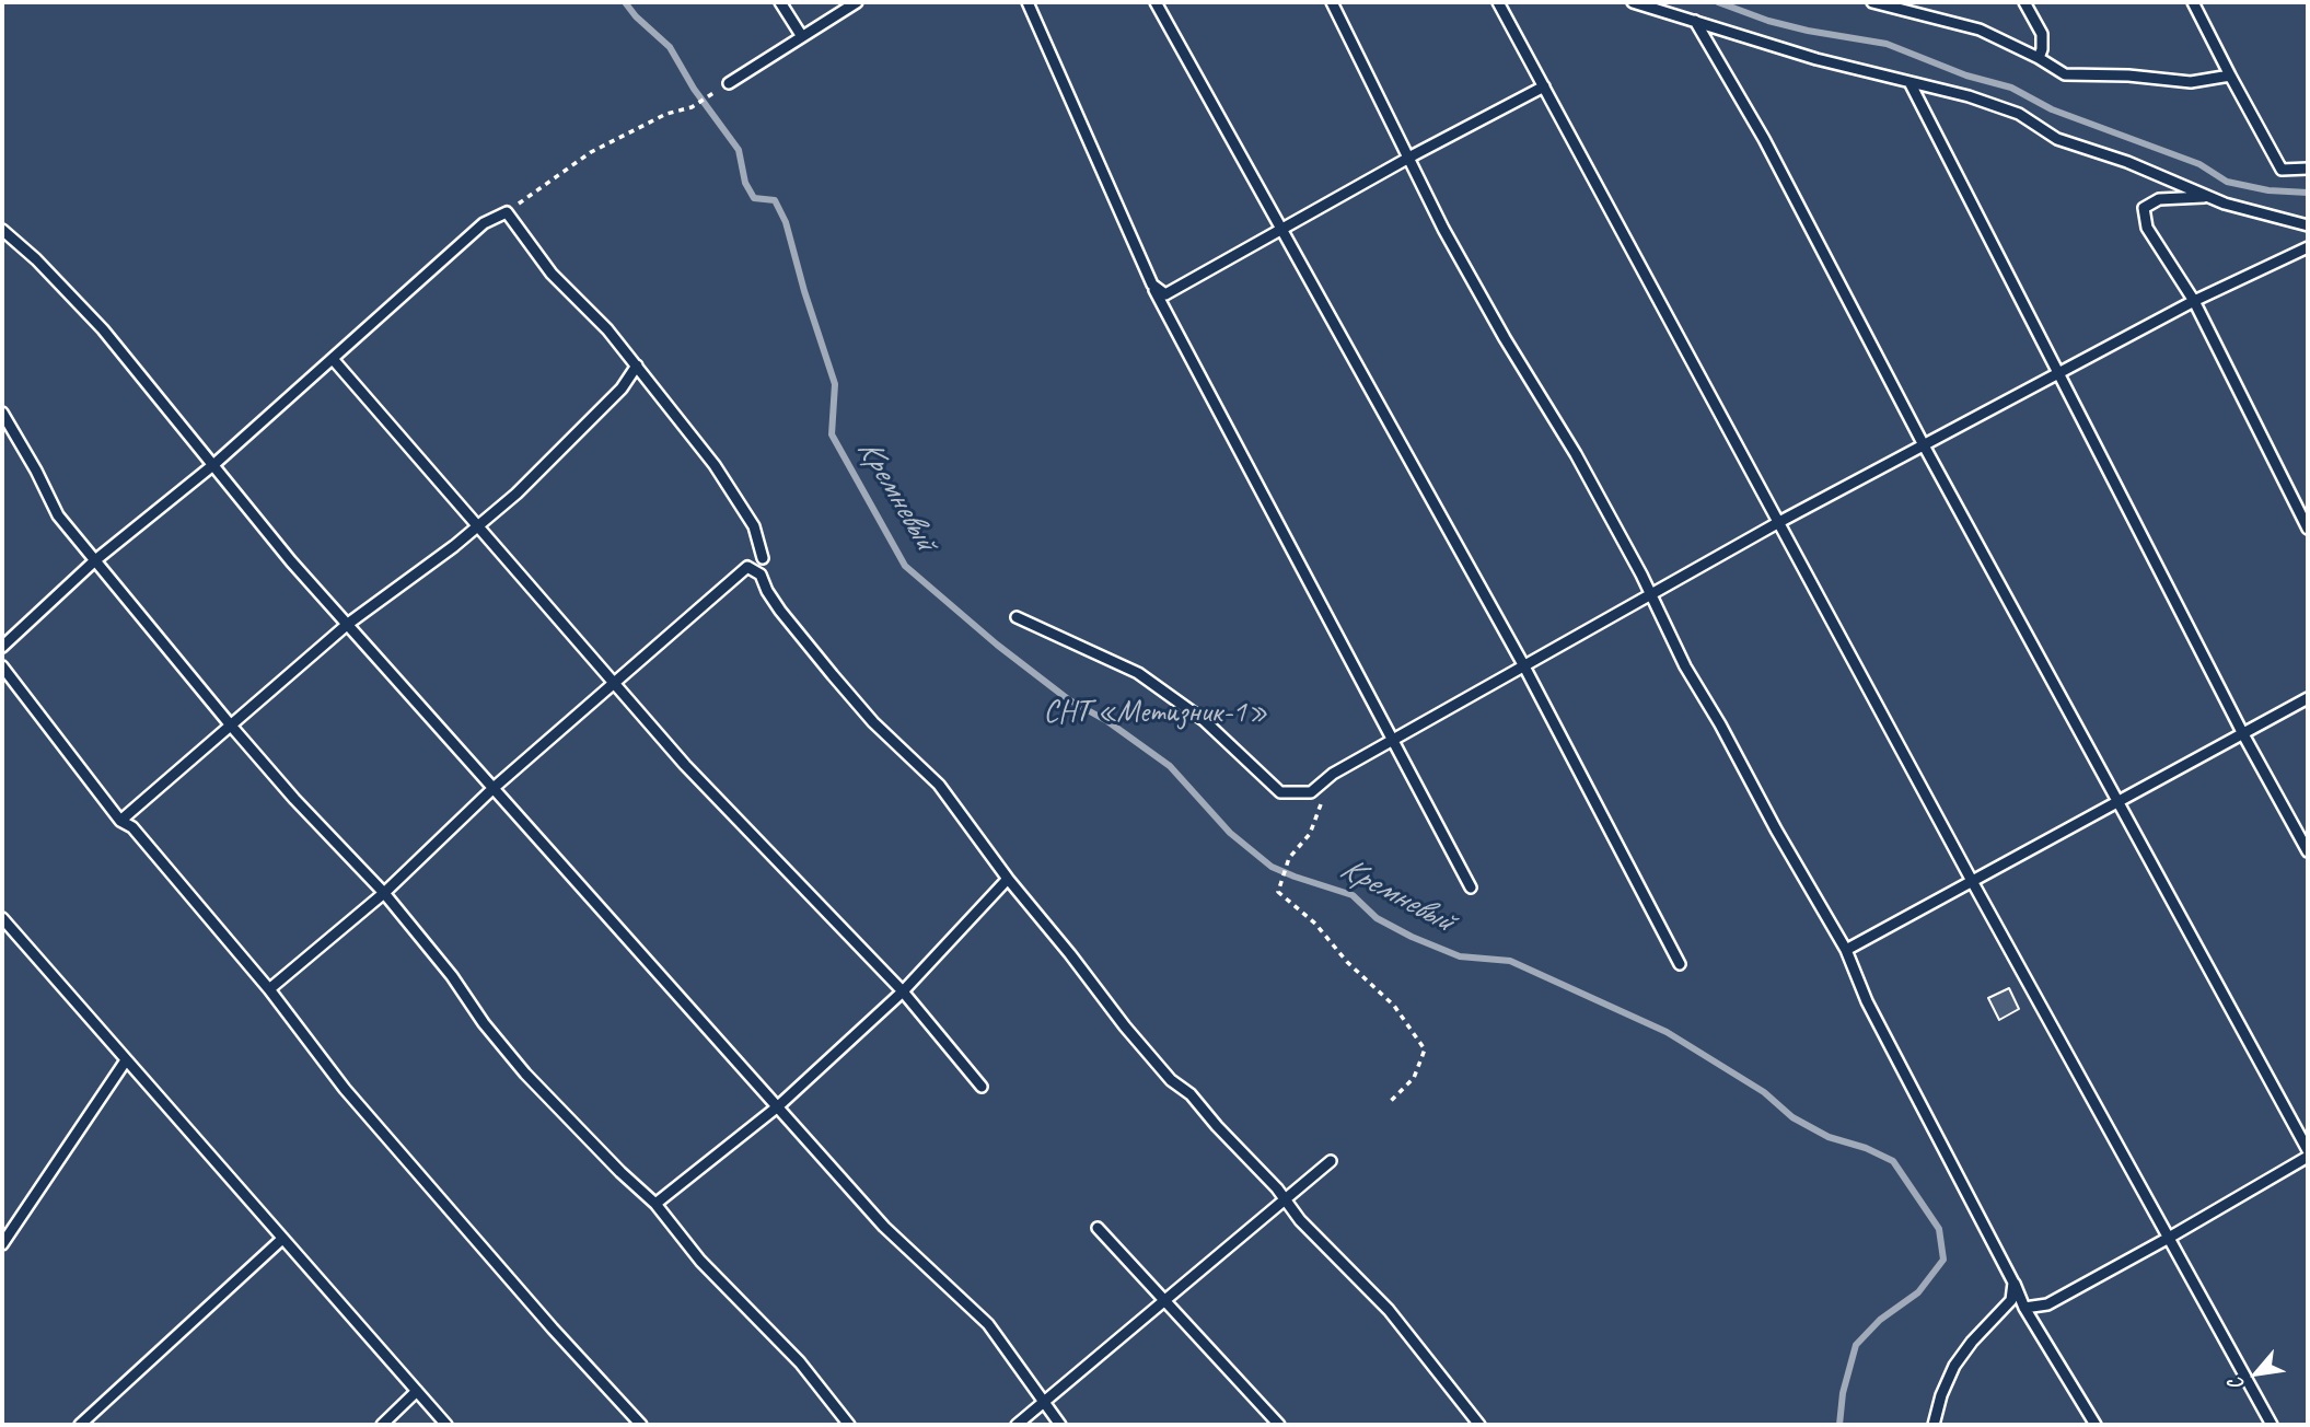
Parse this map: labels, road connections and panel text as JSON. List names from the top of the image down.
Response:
{
  "water": ["Кремневый"],
  "parks": ["СНТ «Метизник-1»"],
  "north": "bottom left"
}
